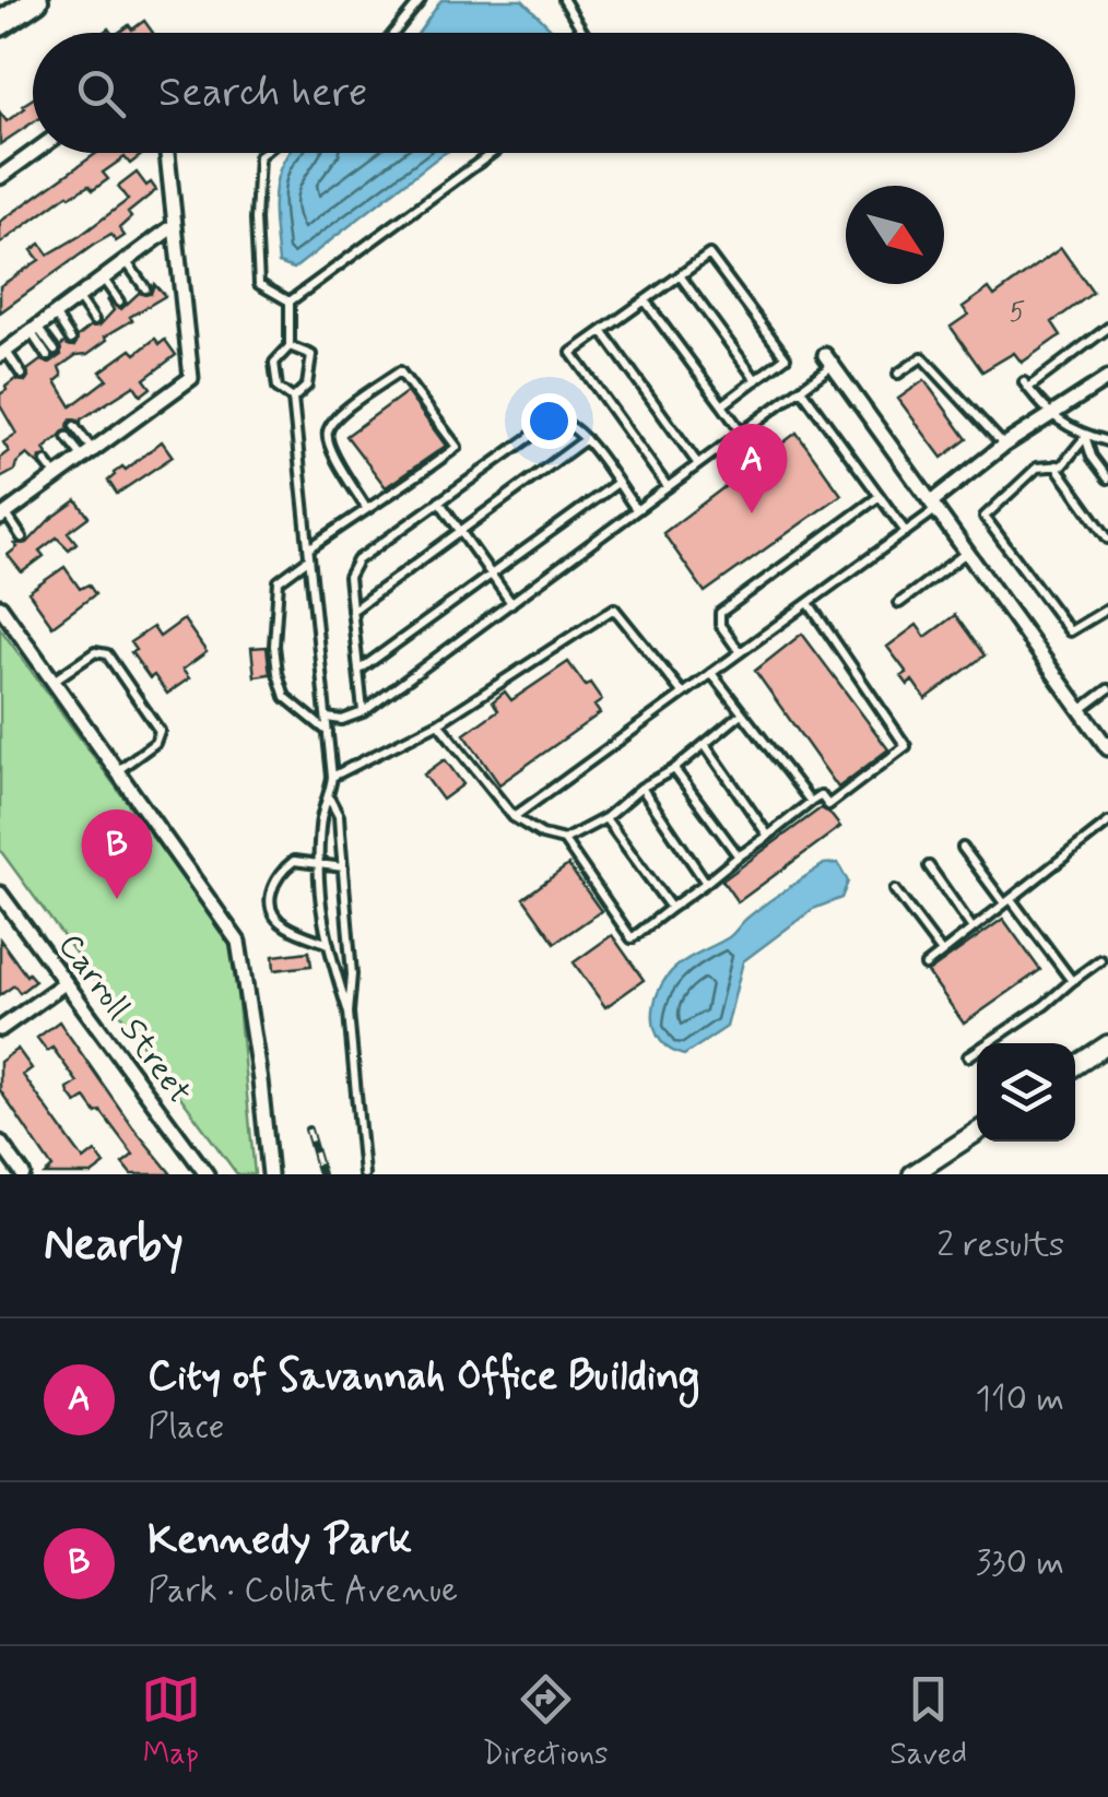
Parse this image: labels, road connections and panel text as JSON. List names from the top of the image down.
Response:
{
  "streets": {
    "street": ["Carroll Street"]
  },
  "house_numbers": ["5"],
  "north": "bottom right",
  "page": {
    "search": "Search here",
    "pins": ["A", "B"],
    "heading": ["Nearby", "2 results"],
    "list": [
      {
        "mark": "A",
        "name": "City of Savannah Office Building",
        "note": "Place",
        "value": "110 m"
      },
      {
        "mark": "B",
        "name": "Kennedy Park",
        "note": "Park · Collat Avenue",
        "value": "330 m"
      }
    ],
    "nav": ["Map", "Directions", "Saved"]
  }
}
